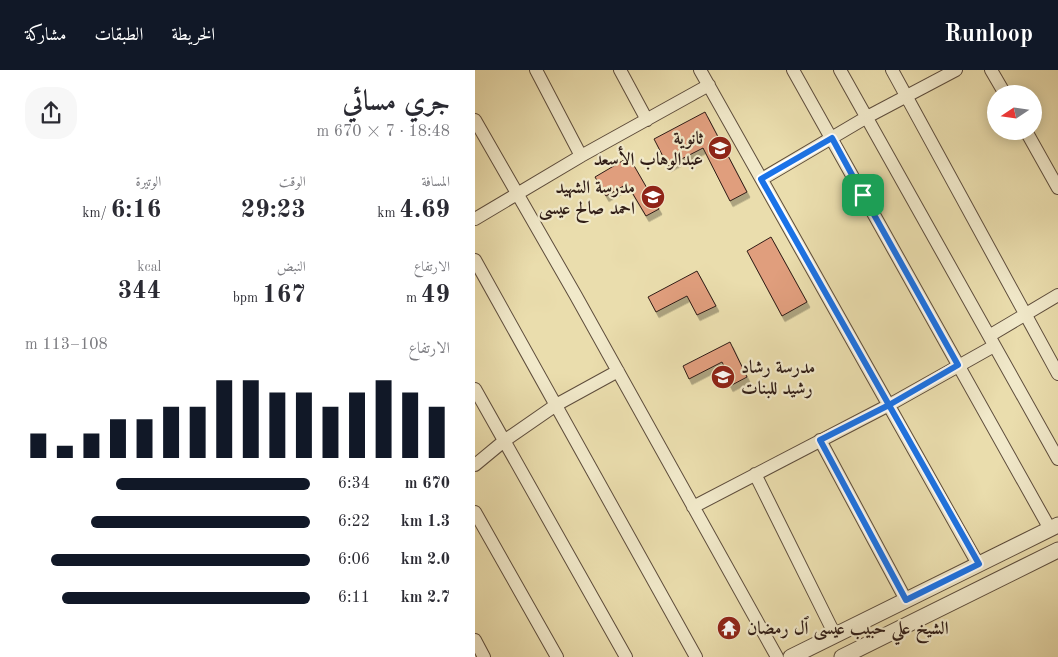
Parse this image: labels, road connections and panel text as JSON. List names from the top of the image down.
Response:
{
  "places": {
    "school or university": ["ثانوية عبدالوهاب الأسعد", "مدرسة الشهيد احمد صالح عيسى", "مدرسة رشاد رشيد للبنات"],
    "temple": ["الشيخ علي حبيب عيسى ٱل رمضان"]
  },
  "north": "left",
  "page": {
    "header": "Runloop",
    "nav": ["الخريطة", "الطبقات", "مشاركة"],
    "heading": ["جري مسائي", "18:48 · 7 × 670 m"],
    "stats": [
      ["المسافة", "4.69 km"],
      ["الوقت", "29:23"],
      ["الوتيرة", "6:16 /km"],
      ["الارتفاع", "49 m"],
      ["النبض", "167 bpm"],
      ["kcal", "344"]
    ],
    "chart": ["الارتفاع", "108–113 m"],
    "list": [
      {
        "name": "670 m",
        "note": "6:34"
      },
      {
        "name": "1.3 km",
        "note": "6:22"
      },
      {
        "name": "2.0 km",
        "note": "6:06"
      },
      {
        "name": "2.7 km",
        "note": "6:11"
      }
    ]
  }
}
